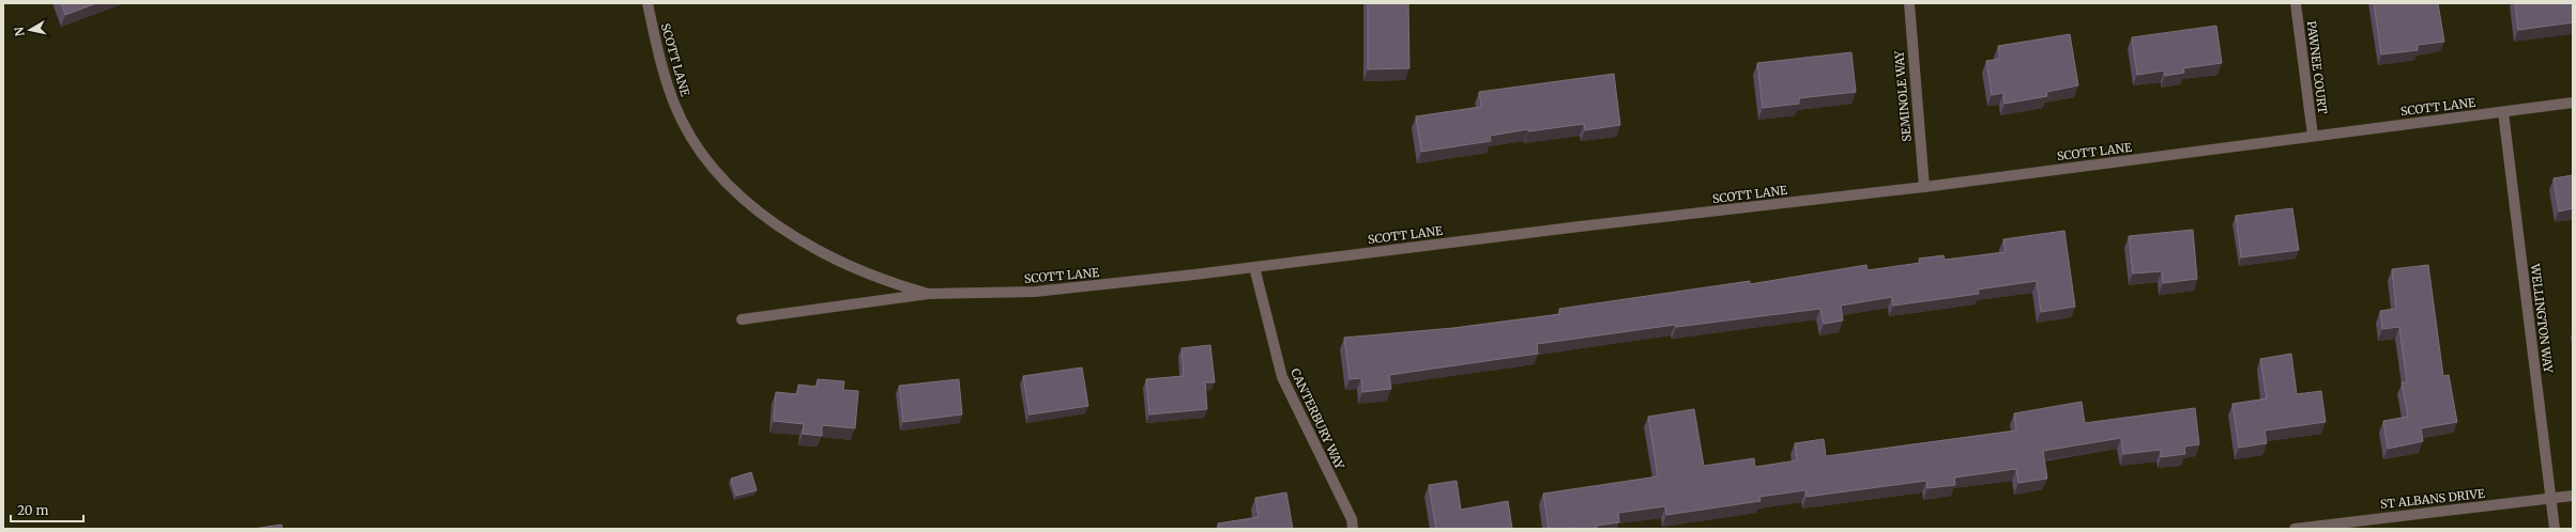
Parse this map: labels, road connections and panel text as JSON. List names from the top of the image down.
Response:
{
  "streets": {
    "street": [
      "SCOTT LANE",
      "PAWNEE COURT",
      "SEMINOLE WAY",
      "WELLINGTON WAY",
      "CANTERBURY WAY",
      "ST ALBANS DRIVE"
    ]
  },
  "crossings": [
    ["SCOTT LANE", "PAWNEE COURT"],
    ["SCOTT LANE", "SEMINOLE WAY"],
    ["SCOTT LANE", "WELLINGTON WAY"],
    ["SCOTT LANE", "CANTERBURY WAY"],
    ["WELLINGTON WAY", "ST ALBANS DRIVE"]
  ],
  "scale_bar": "20 m",
  "north": "left"
}
